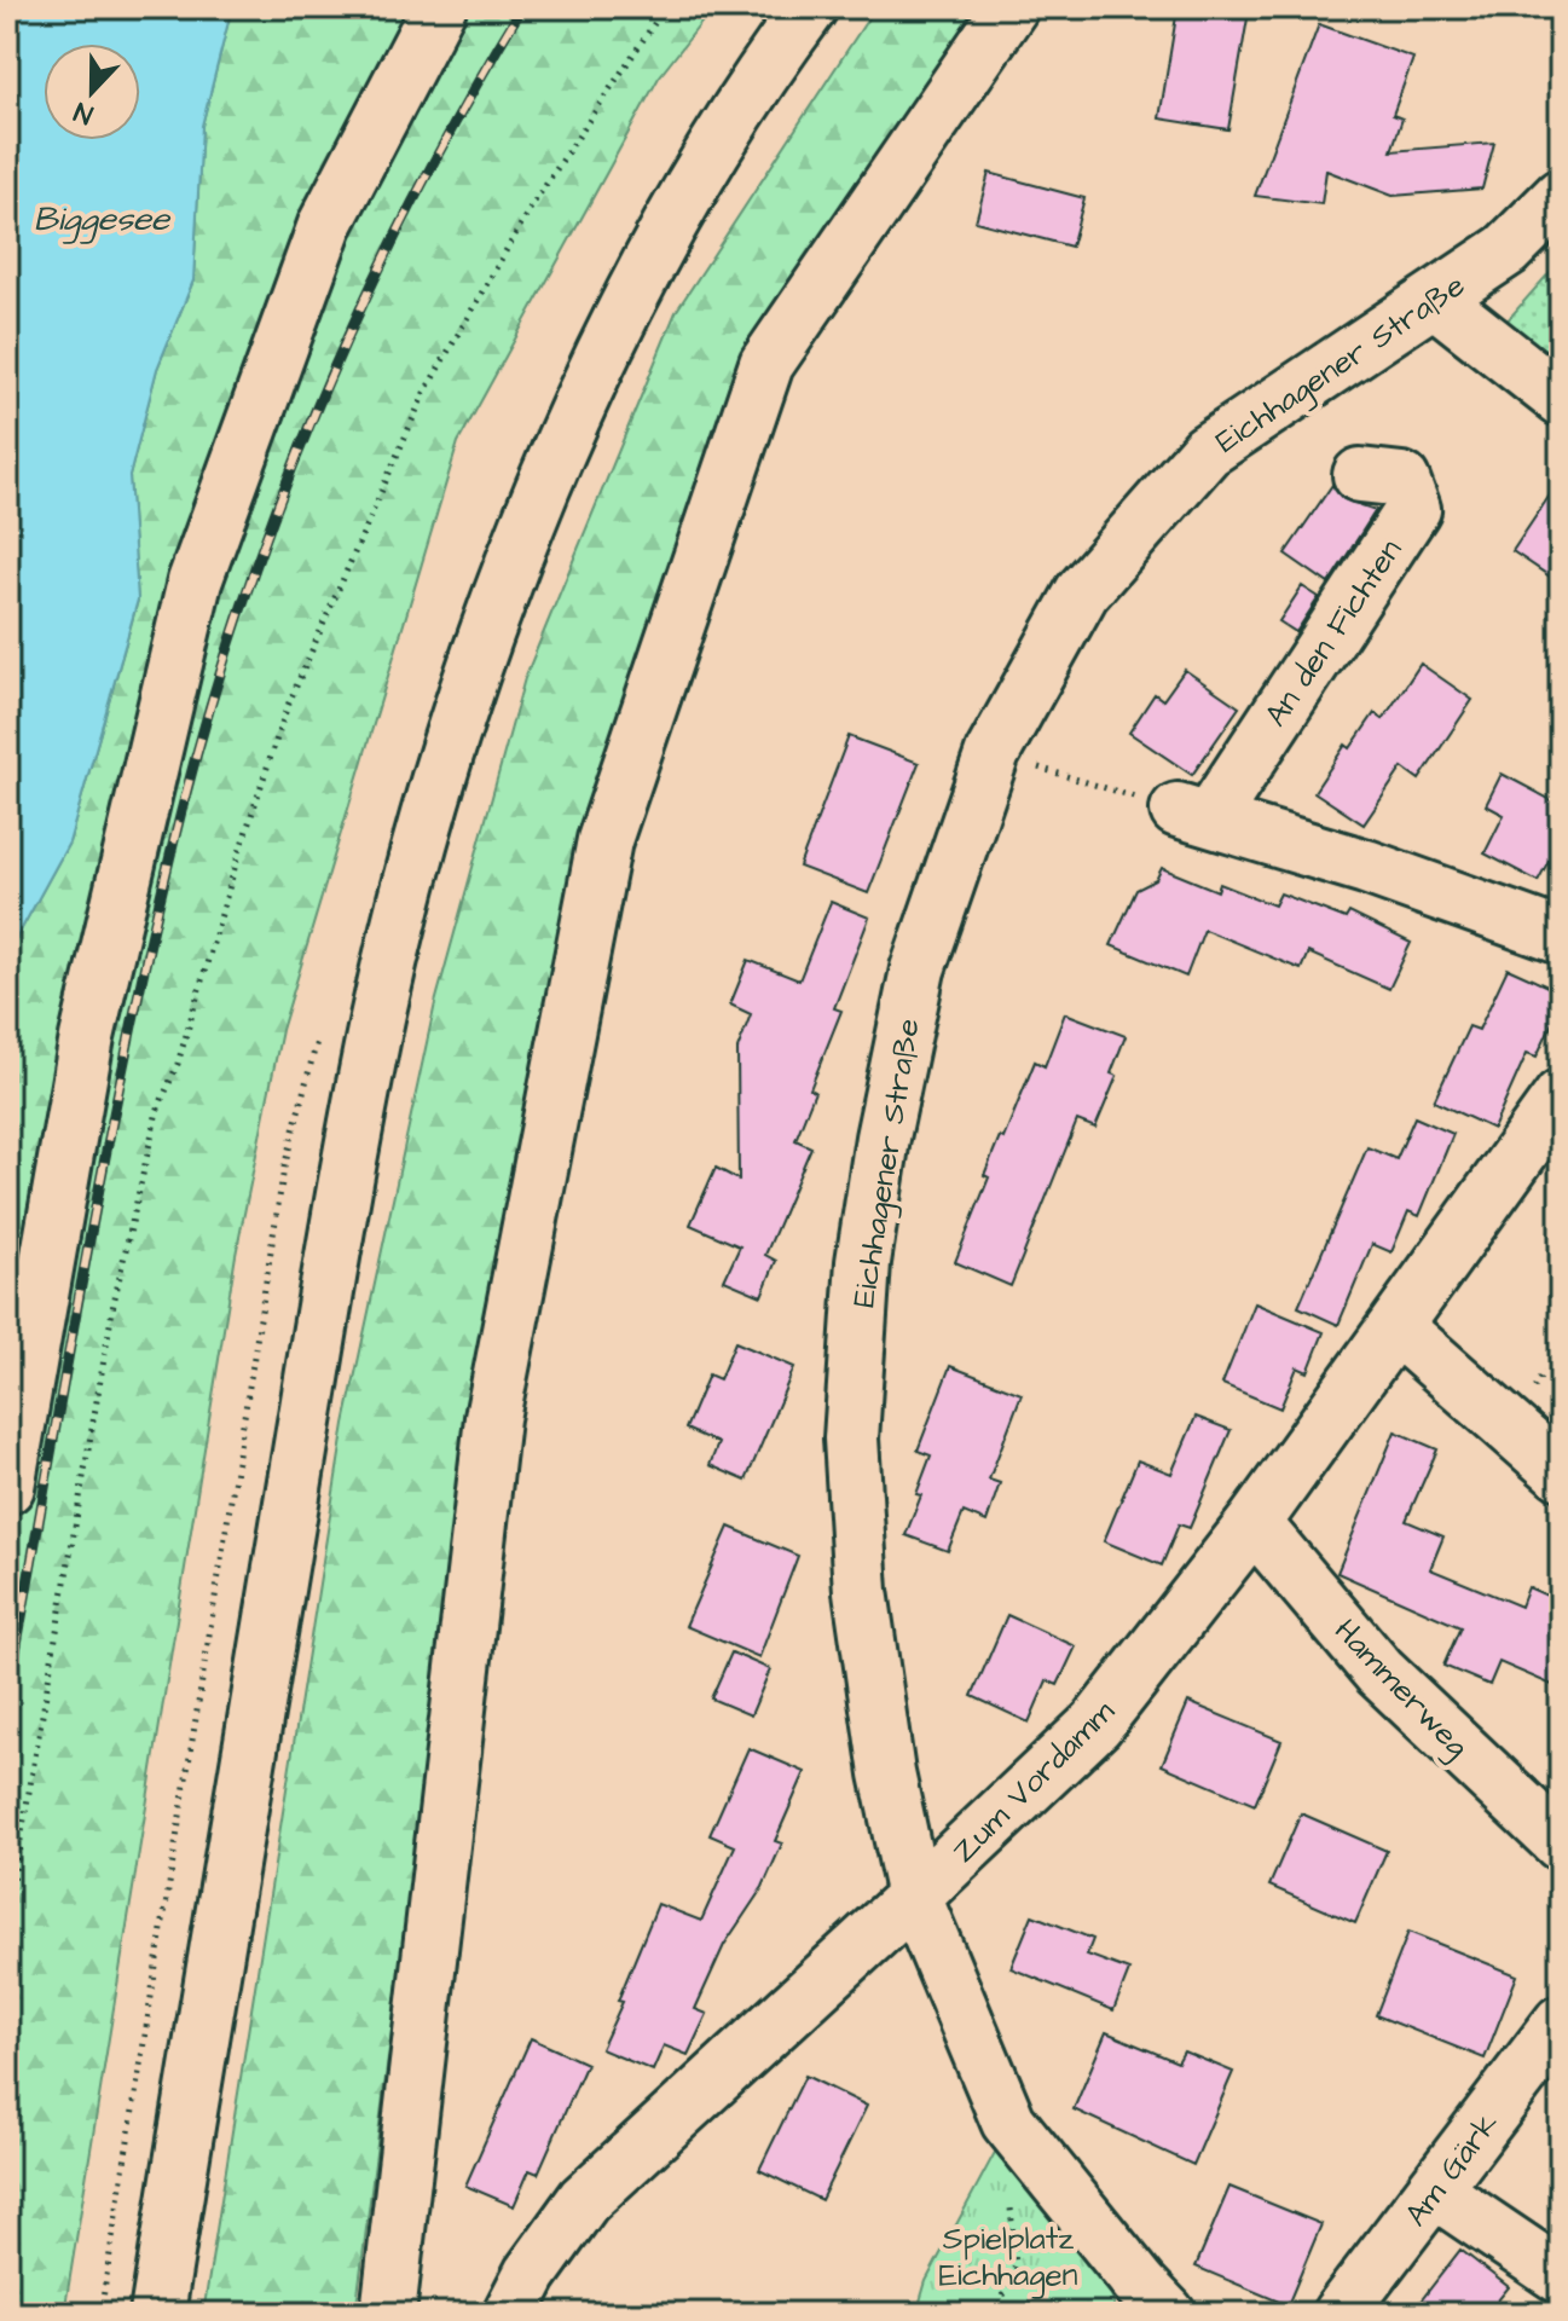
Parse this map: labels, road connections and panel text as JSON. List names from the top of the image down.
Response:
{
  "streets": {
    "street": [
      "Eichhagener Straße",
      "An den Fichten",
      "Hammerweg",
      "Zum Vordamm",
      "Am Gärk"
    ]
  },
  "crossings": [
    ["Eichhagener Straße", "Zum Vordamm"],
    ["Hammerweg", "Zum Vordamm"]
  ],
  "water": ["Biggesee"],
  "parks": ["Spielplatz Eichhagen"],
  "north": "bottom"
}
